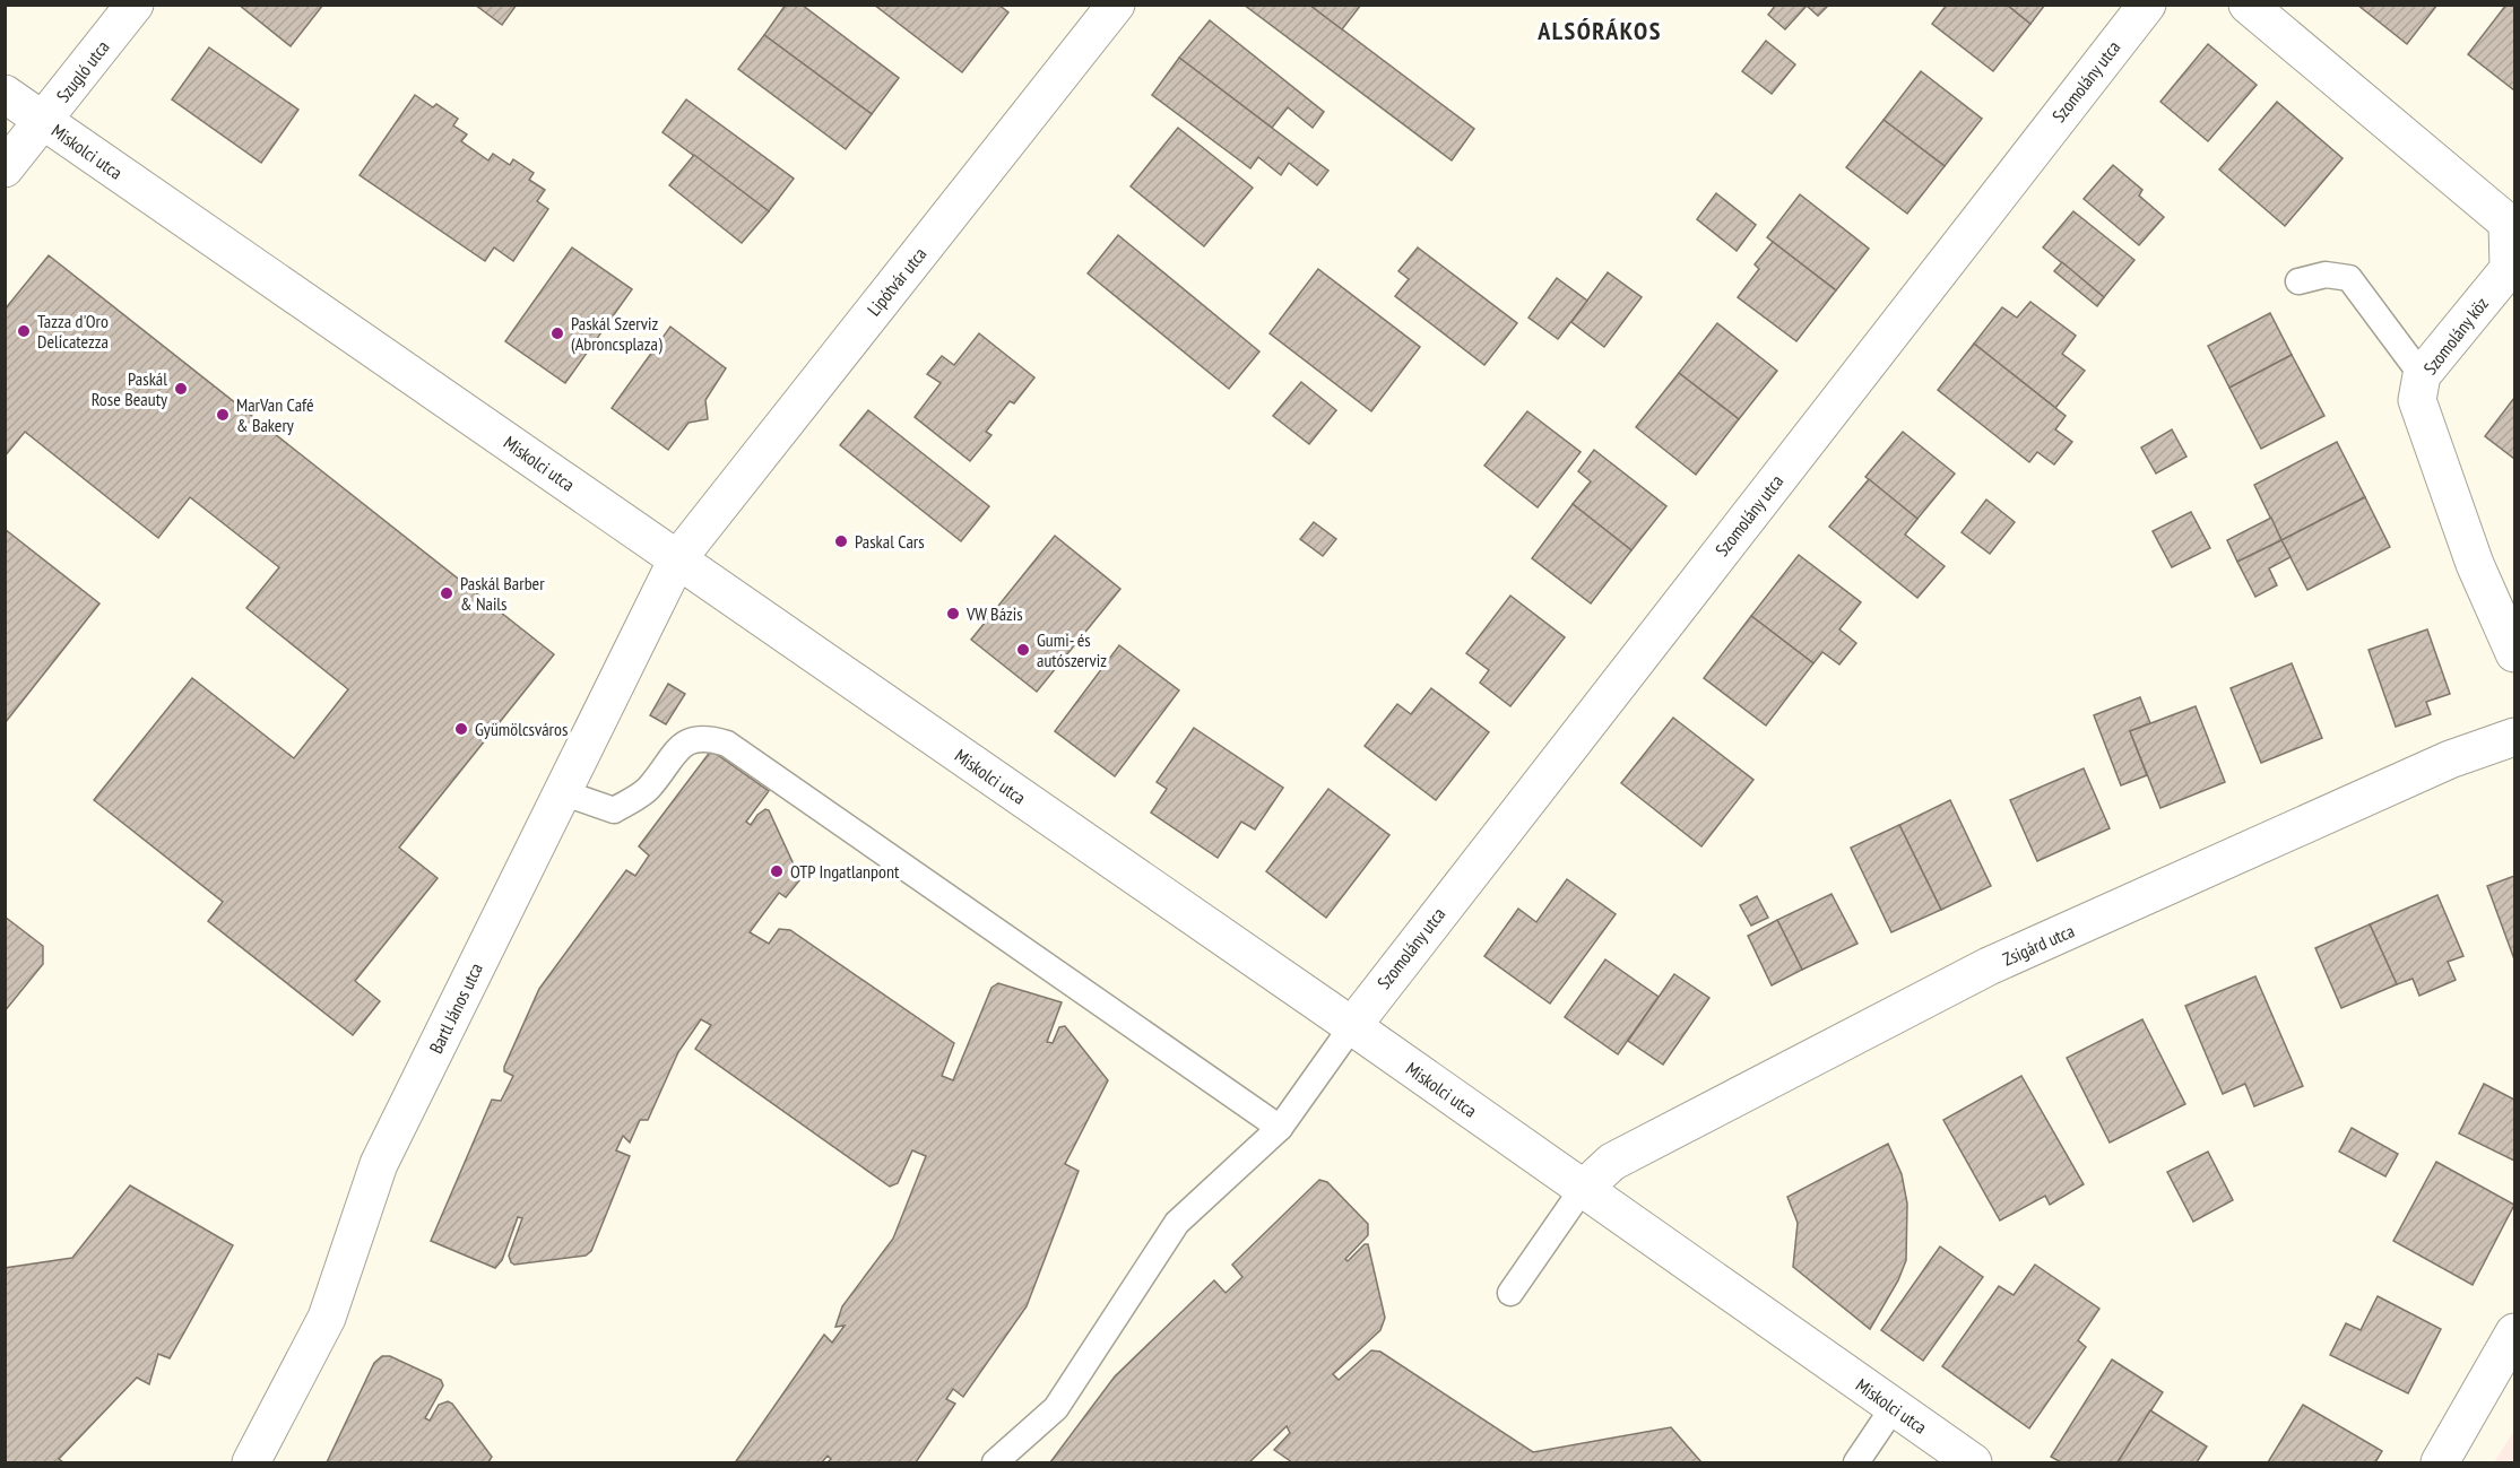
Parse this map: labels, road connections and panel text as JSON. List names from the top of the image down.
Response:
{
  "streets": {
    "street": [
      "Szugló utca",
      "Szomolány utca",
      "Miskolci utca",
      "Lipótvár utca",
      "Szomolány köz",
      "Zsigárd utca",
      "Bartl János utca"
    ]
  },
  "crossings": [
    ["Szugló utca", "Miskolci utca"],
    ["Szomolány utca", "Miskolci utca"],
    ["Miskolci utca", "Lipótvár utca"],
    ["Miskolci utca", "Zsigárd utca"],
    ["Miskolci utca", "Bartl János utca"],
    ["Lipótvár utca", "Bartl János utca"]
  ],
  "districts": ["ALSÓRÁKOS"],
  "places": [
    "Tazza d'Oro Delicatezza",
    "Paskál Szerviz (Abroncsplaza)",
    "Paskál Rose Beauty",
    "MarVan Café & Bakery",
    "Paskal Cars",
    "Paskál Barber & Nails",
    "VW Bázis",
    "Gumi- és autószerviz",
    "Gyümölcsváros",
    "OTP Ingatlanpont"
  ]
}
